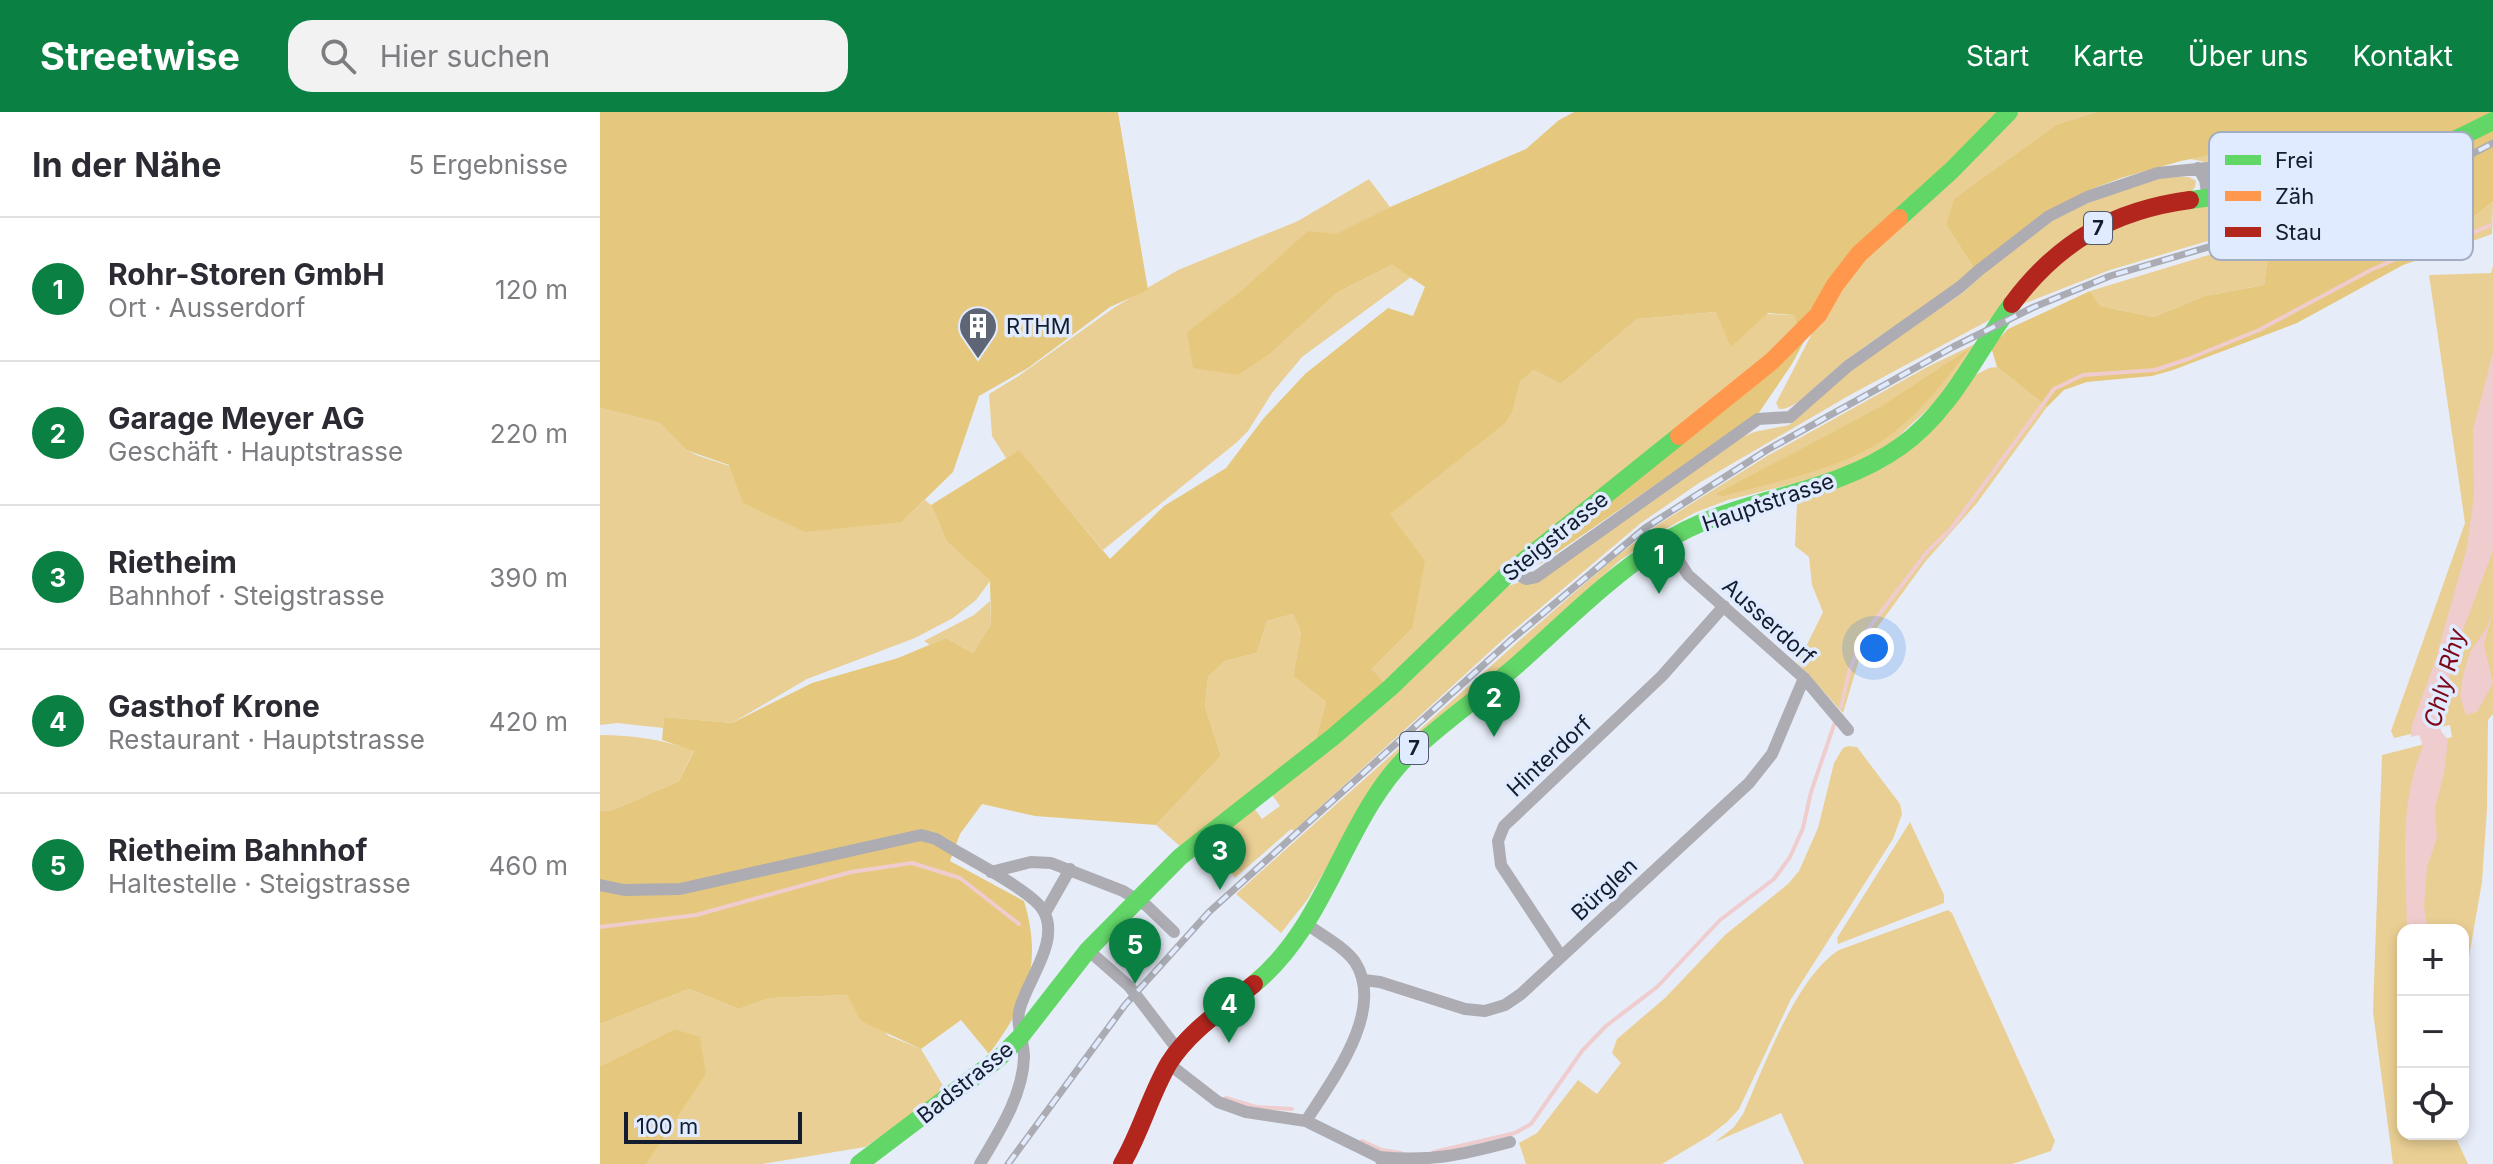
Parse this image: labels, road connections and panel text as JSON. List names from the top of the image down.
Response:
{
  "streets": {
    "main road": [
      "7",
      "Hauptstrasse",
      "Steigstrasse",
      "Badstrasse"
    ],
    "street": ["Ausserdorf", "Hinterdorf", "Bürglen"]
  },
  "crossings": [
    ["Hauptstrasse", "Ausserdorf"],
    ["Steigstrasse", "Badstrasse"],
    ["Ausserdorf", "Hinterdorf"],
    ["Ausserdorf", "Bürglen"],
    ["Hinterdorf", "Bürglen"]
  ],
  "water": ["Chly Rhy"],
  "places": {
    "building": ["RTHM"]
  },
  "legend": ["Frei", "Zäh", "Stau"],
  "scale_bar": "100 m",
  "page": {
    "header": "Streetwise",
    "search": "Hier suchen",
    "nav": [
      "Start",
      "Karte",
      "Über uns",
      "Kontakt"
    ],
    "heading": ["In der Nähe", "5 Ergebnisse"],
    "list": [
      {
        "mark": "1",
        "name": "Rohr-Storen GmbH",
        "note": "Ort · Ausserdorf",
        "value": "120 m"
      },
      {
        "mark": "2",
        "name": "Garage Meyer AG",
        "note": "Geschäft · Hauptstrasse",
        "value": "220 m"
      },
      {
        "mark": "3",
        "name": "Rietheim",
        "note": "Bahnhof · Steigstrasse",
        "value": "390 m"
      },
      {
        "mark": "4",
        "name": "Gasthof Krone",
        "note": "Restaurant · Hauptstrasse",
        "value": "420 m"
      },
      {
        "mark": "5",
        "name": "Rietheim Bahnhof",
        "note": "Haltestelle · Steigstrasse",
        "value": "460 m"
      }
    ],
    "pins": [
      "1",
      "2",
      "3",
      "5",
      "4"
    ],
    "map_buttons": ["+", "−"],
    "scale": "100 m"
  }
}
